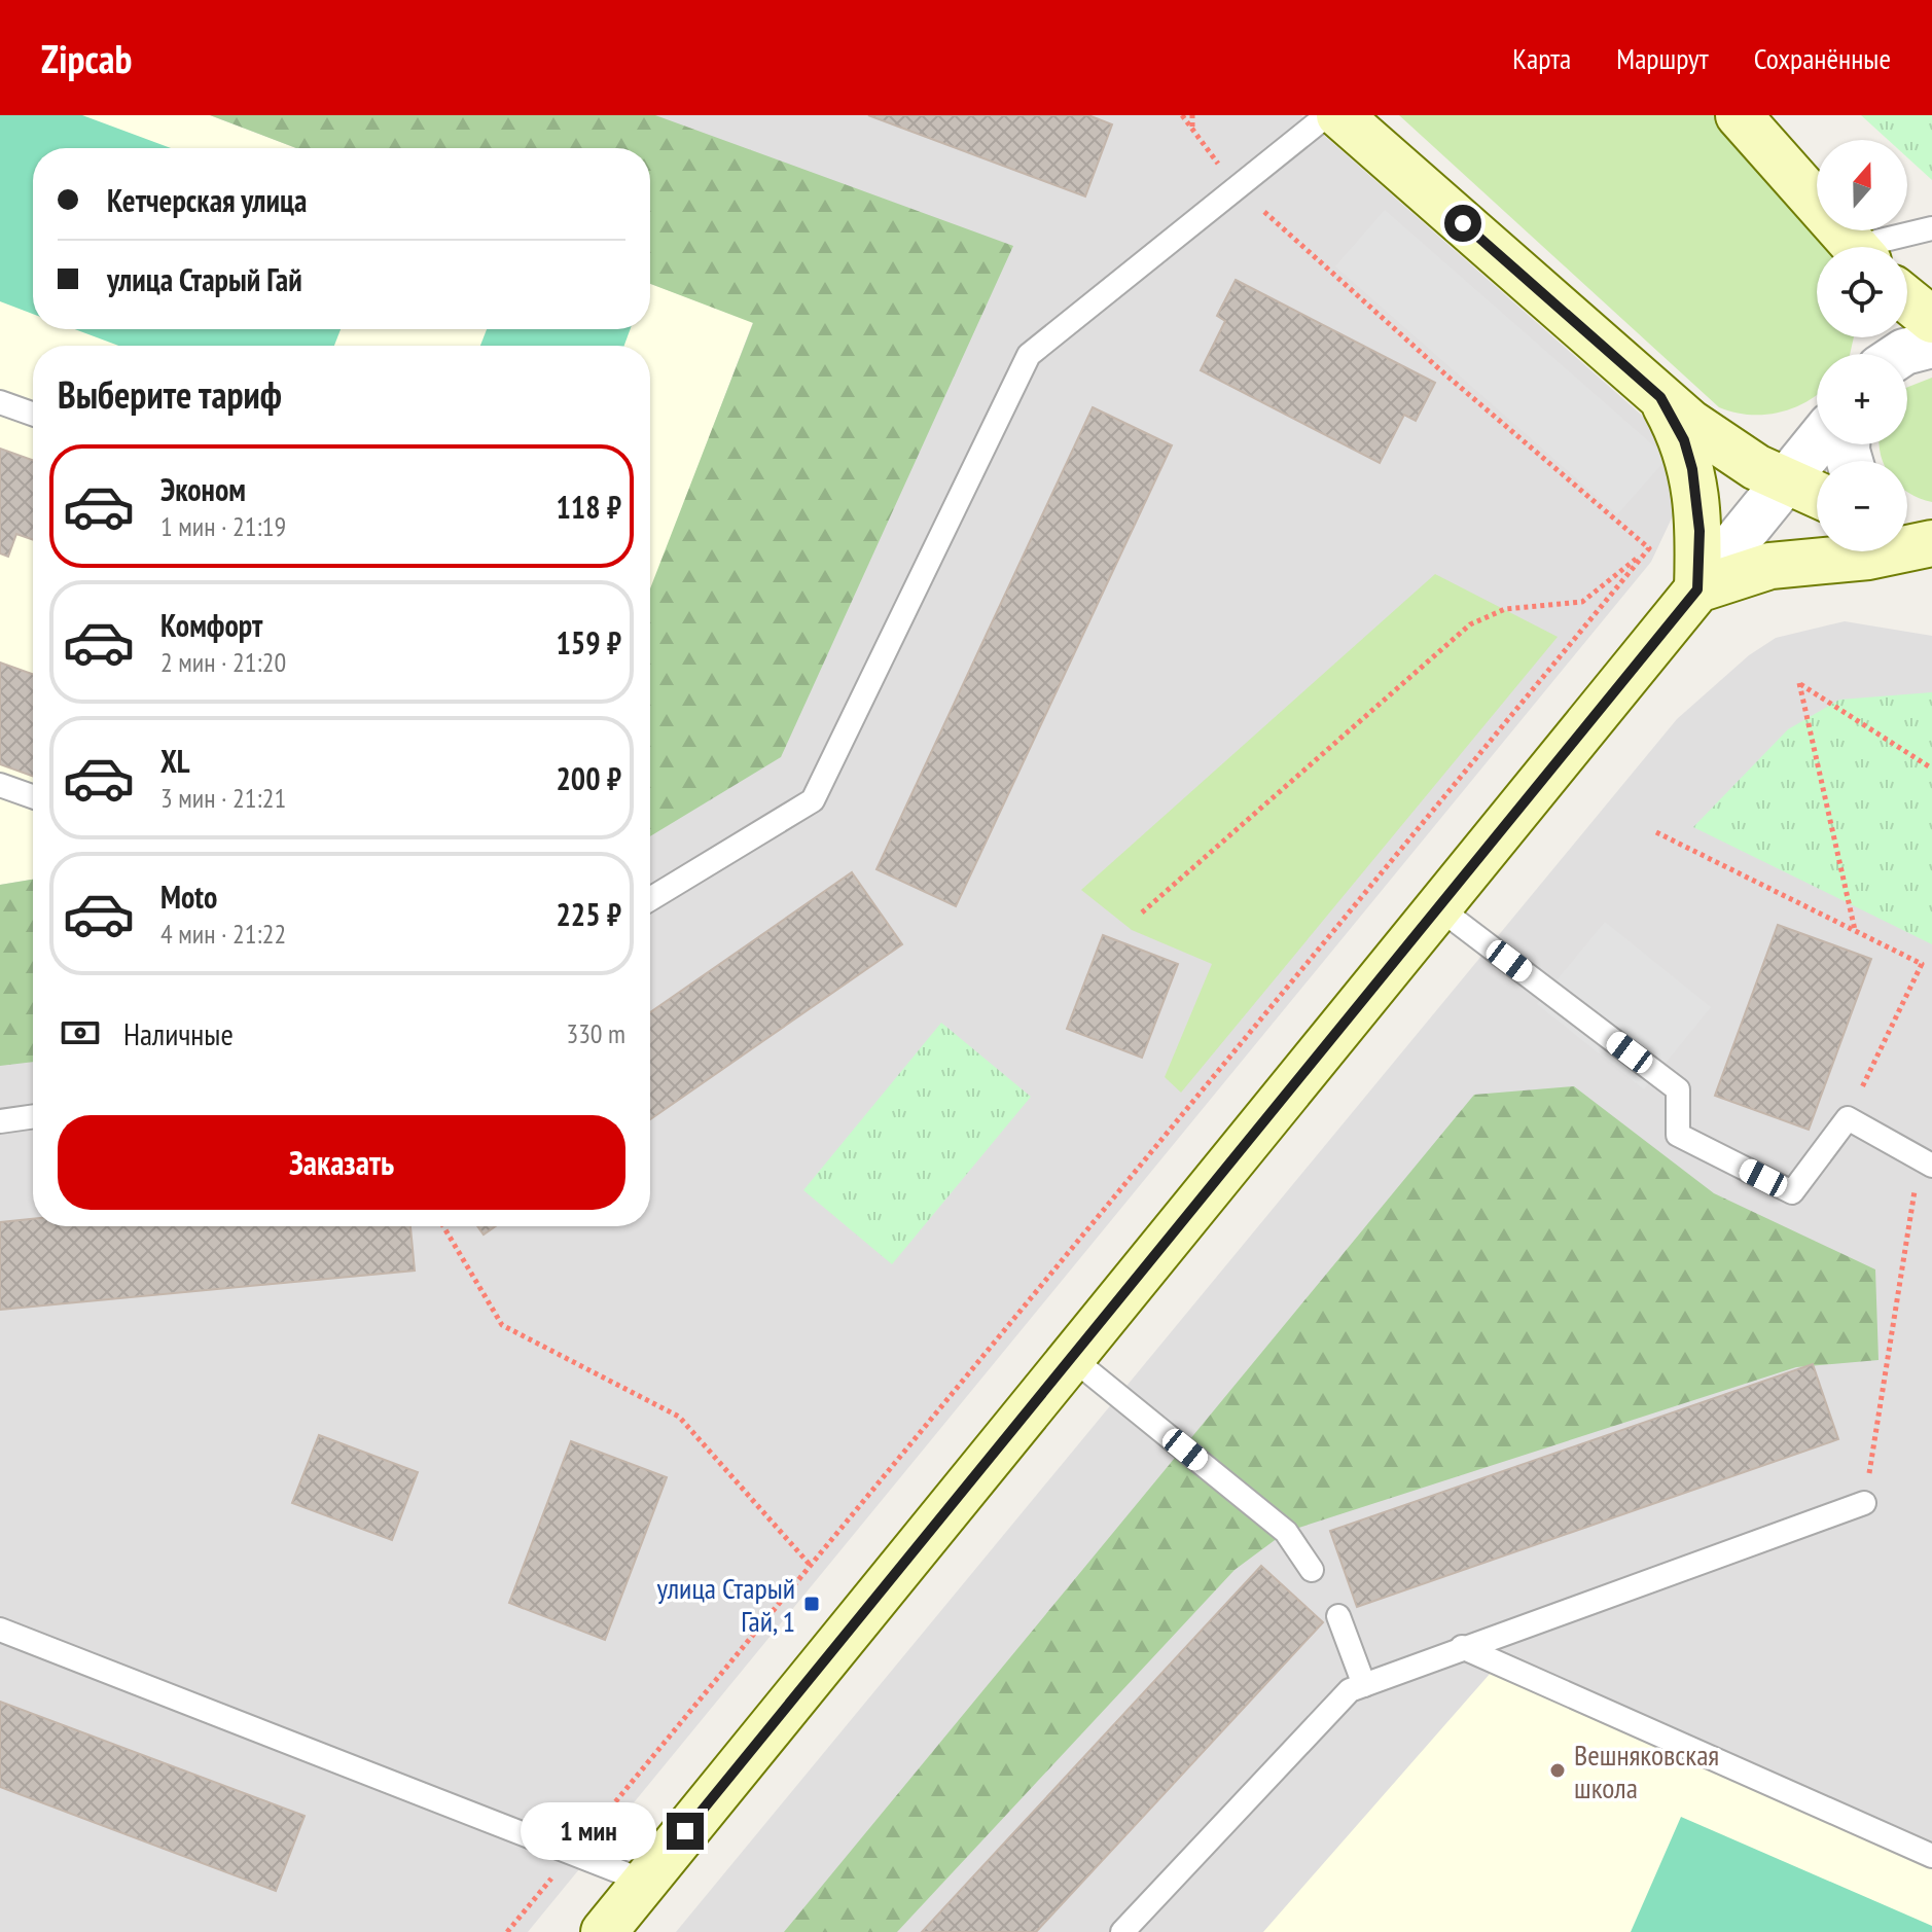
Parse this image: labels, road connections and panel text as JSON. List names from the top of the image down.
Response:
{
  "places": {
    "transit": ["улица Старый Гай, 1"],
    "other": ["Вешняковская школа"]
  },
  "north": "top",
  "page": {
    "header": "Zipcab",
    "nav": ["Карта", "Маршрут", "Сохранённые"],
    "map_buttons": ["+", "−"],
    "banner": ["Кетчерская улица", "улица Старый Гай"],
    "heading": "Выберите тариф",
    "list": [
      {
        "name": "Эконом",
        "note": "1 мин · 21:19",
        "value": "118 ₽"
      },
      {
        "name": "Комфорт",
        "note": "2 мин · 21:20",
        "value": "159 ₽"
      },
      {
        "name": "XL",
        "note": "3 мин · 21:21",
        "value": "200 ₽"
      },
      {
        "name": "Moto",
        "note": "4 мин · 21:22",
        "value": "225 ₽"
      }
    ],
    "pay": ["Наличные", "330 m"],
    "buttons": "Заказать",
    "bubble": "1 мин"
  }
}
